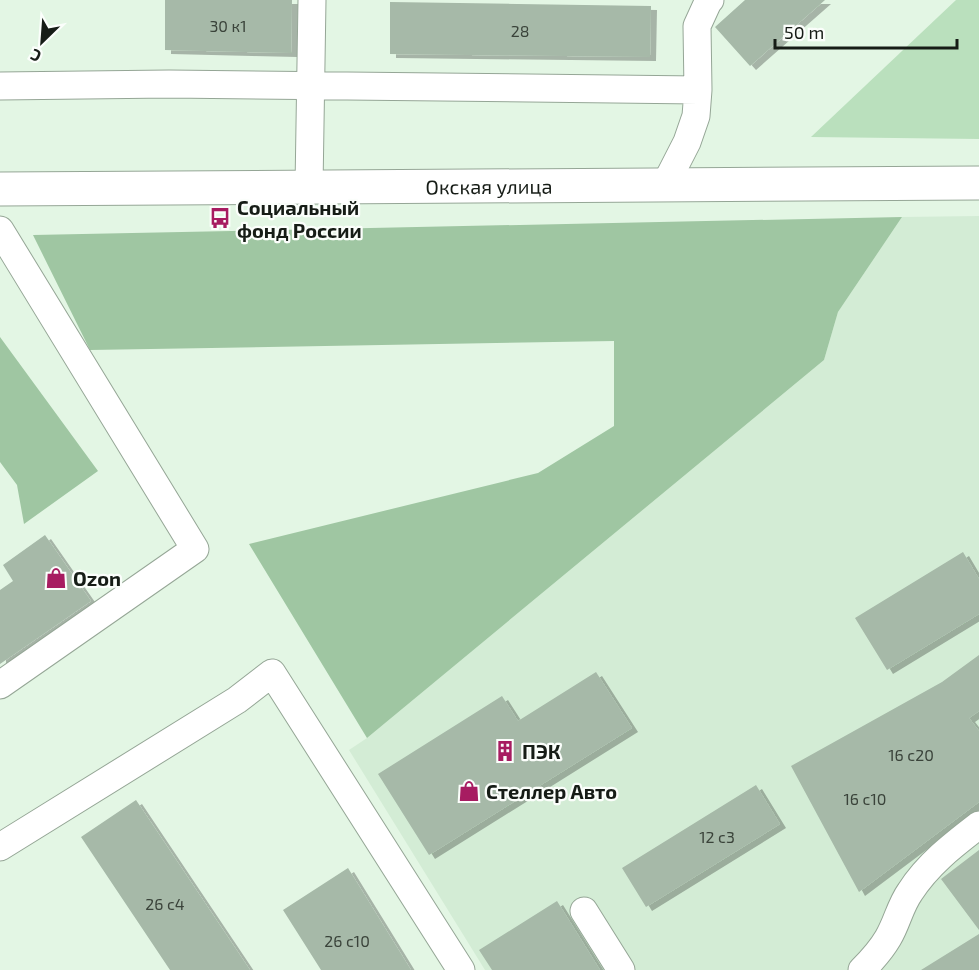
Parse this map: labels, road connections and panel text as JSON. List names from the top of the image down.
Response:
{
  "streets": {
    "main road": ["Окская улица"]
  },
  "places": {
    "bus stop": ["Социальный фонд России"],
    "shop": ["Ozon", "Стеллер Авто"],
    "building": ["ПЭК"]
  },
  "house_numbers": [
    "30 к1",
    "28",
    "16 с20",
    "16 с10",
    "12 с3",
    "26 с4",
    "26 с10"
  ],
  "scale_bar": "50 m",
  "north": "bottom left"
}
